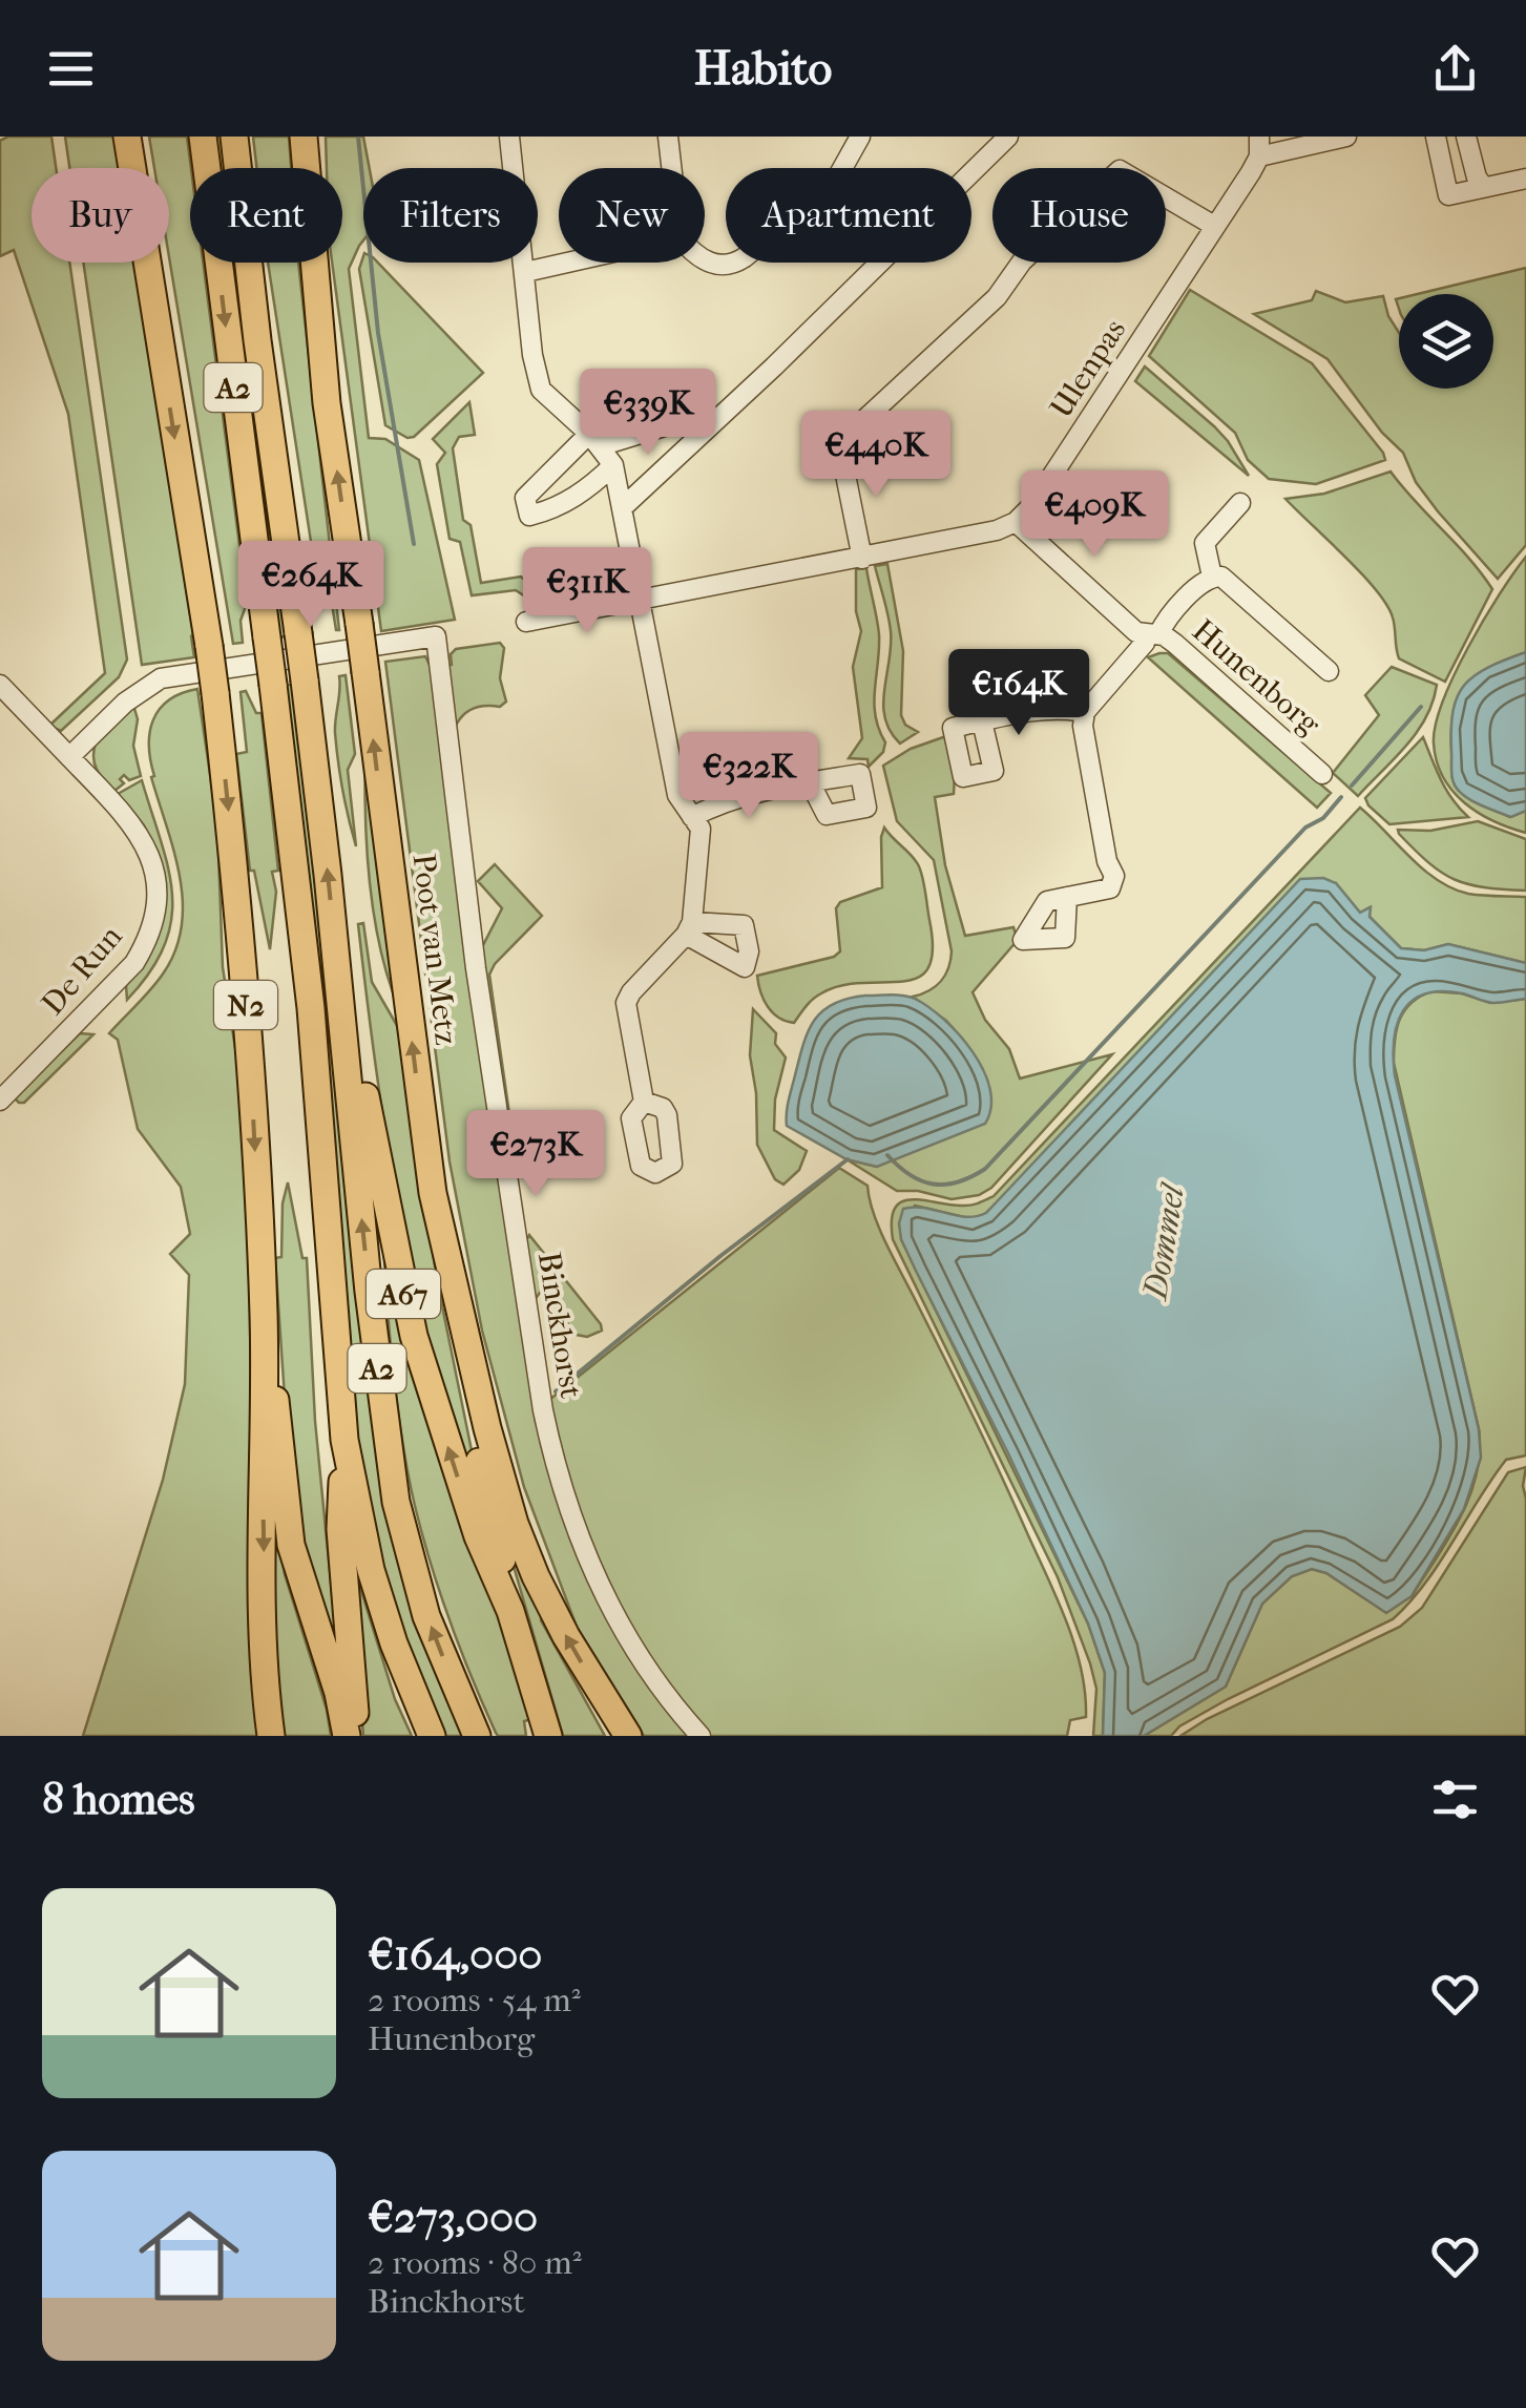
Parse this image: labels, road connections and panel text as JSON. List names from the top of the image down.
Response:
{
  "streets": {
    "highway": [
      "A2",
      "Poot van Metz",
      "N2",
      "A67"
    ],
    "street": [
      "Ulenpas",
      "Hunenborg",
      "De Run",
      "Binckhorst"
    ]
  },
  "crossings": [
    ["Ulenpas", "Hunenborg"],
    ["A2", "N2"],
    ["A2", "A67"],
    ["Poot van Metz", "A67"],
    ["De Run", "Binckhorst"]
  ],
  "water": ["Dommel"],
  "page": {
    "header": "Habito",
    "chip": [
      "Buy",
      "Rent",
      "Filters",
      "New",
      "Apartment",
      "House"
    ],
    "price": [
      "€339K",
      "€440K",
      "€409K",
      "€264K",
      "€311K",
      "€164K",
      "€322K",
      "€273K"
    ],
    "heading": "8 homes",
    "list": [
      {
        "name": "€164,000",
        "note": "2 rooms · 54 m² · Hunenborg"
      },
      {
        "name": "€273,000",
        "note": "2 rooms · 80 m² · Binckhorst"
      }
    ]
  }
}
